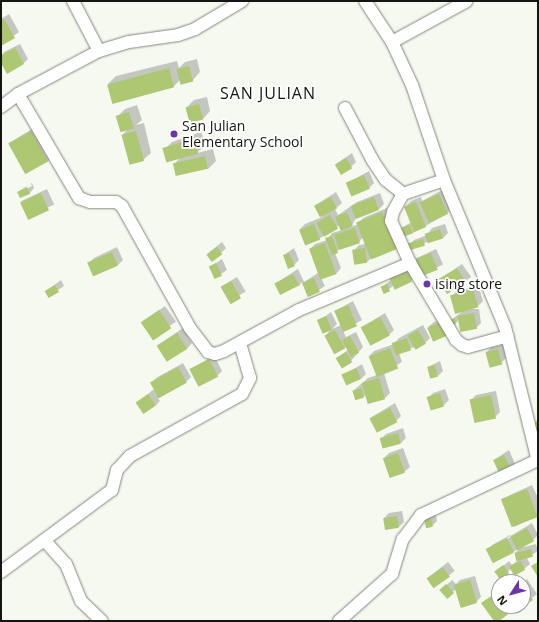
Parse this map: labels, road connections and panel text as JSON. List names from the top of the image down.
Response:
{
  "districts": ["SAN JULIAN"],
  "places": ["San Julian Elementary School", "ising store"],
  "north": "bottom left"
}
